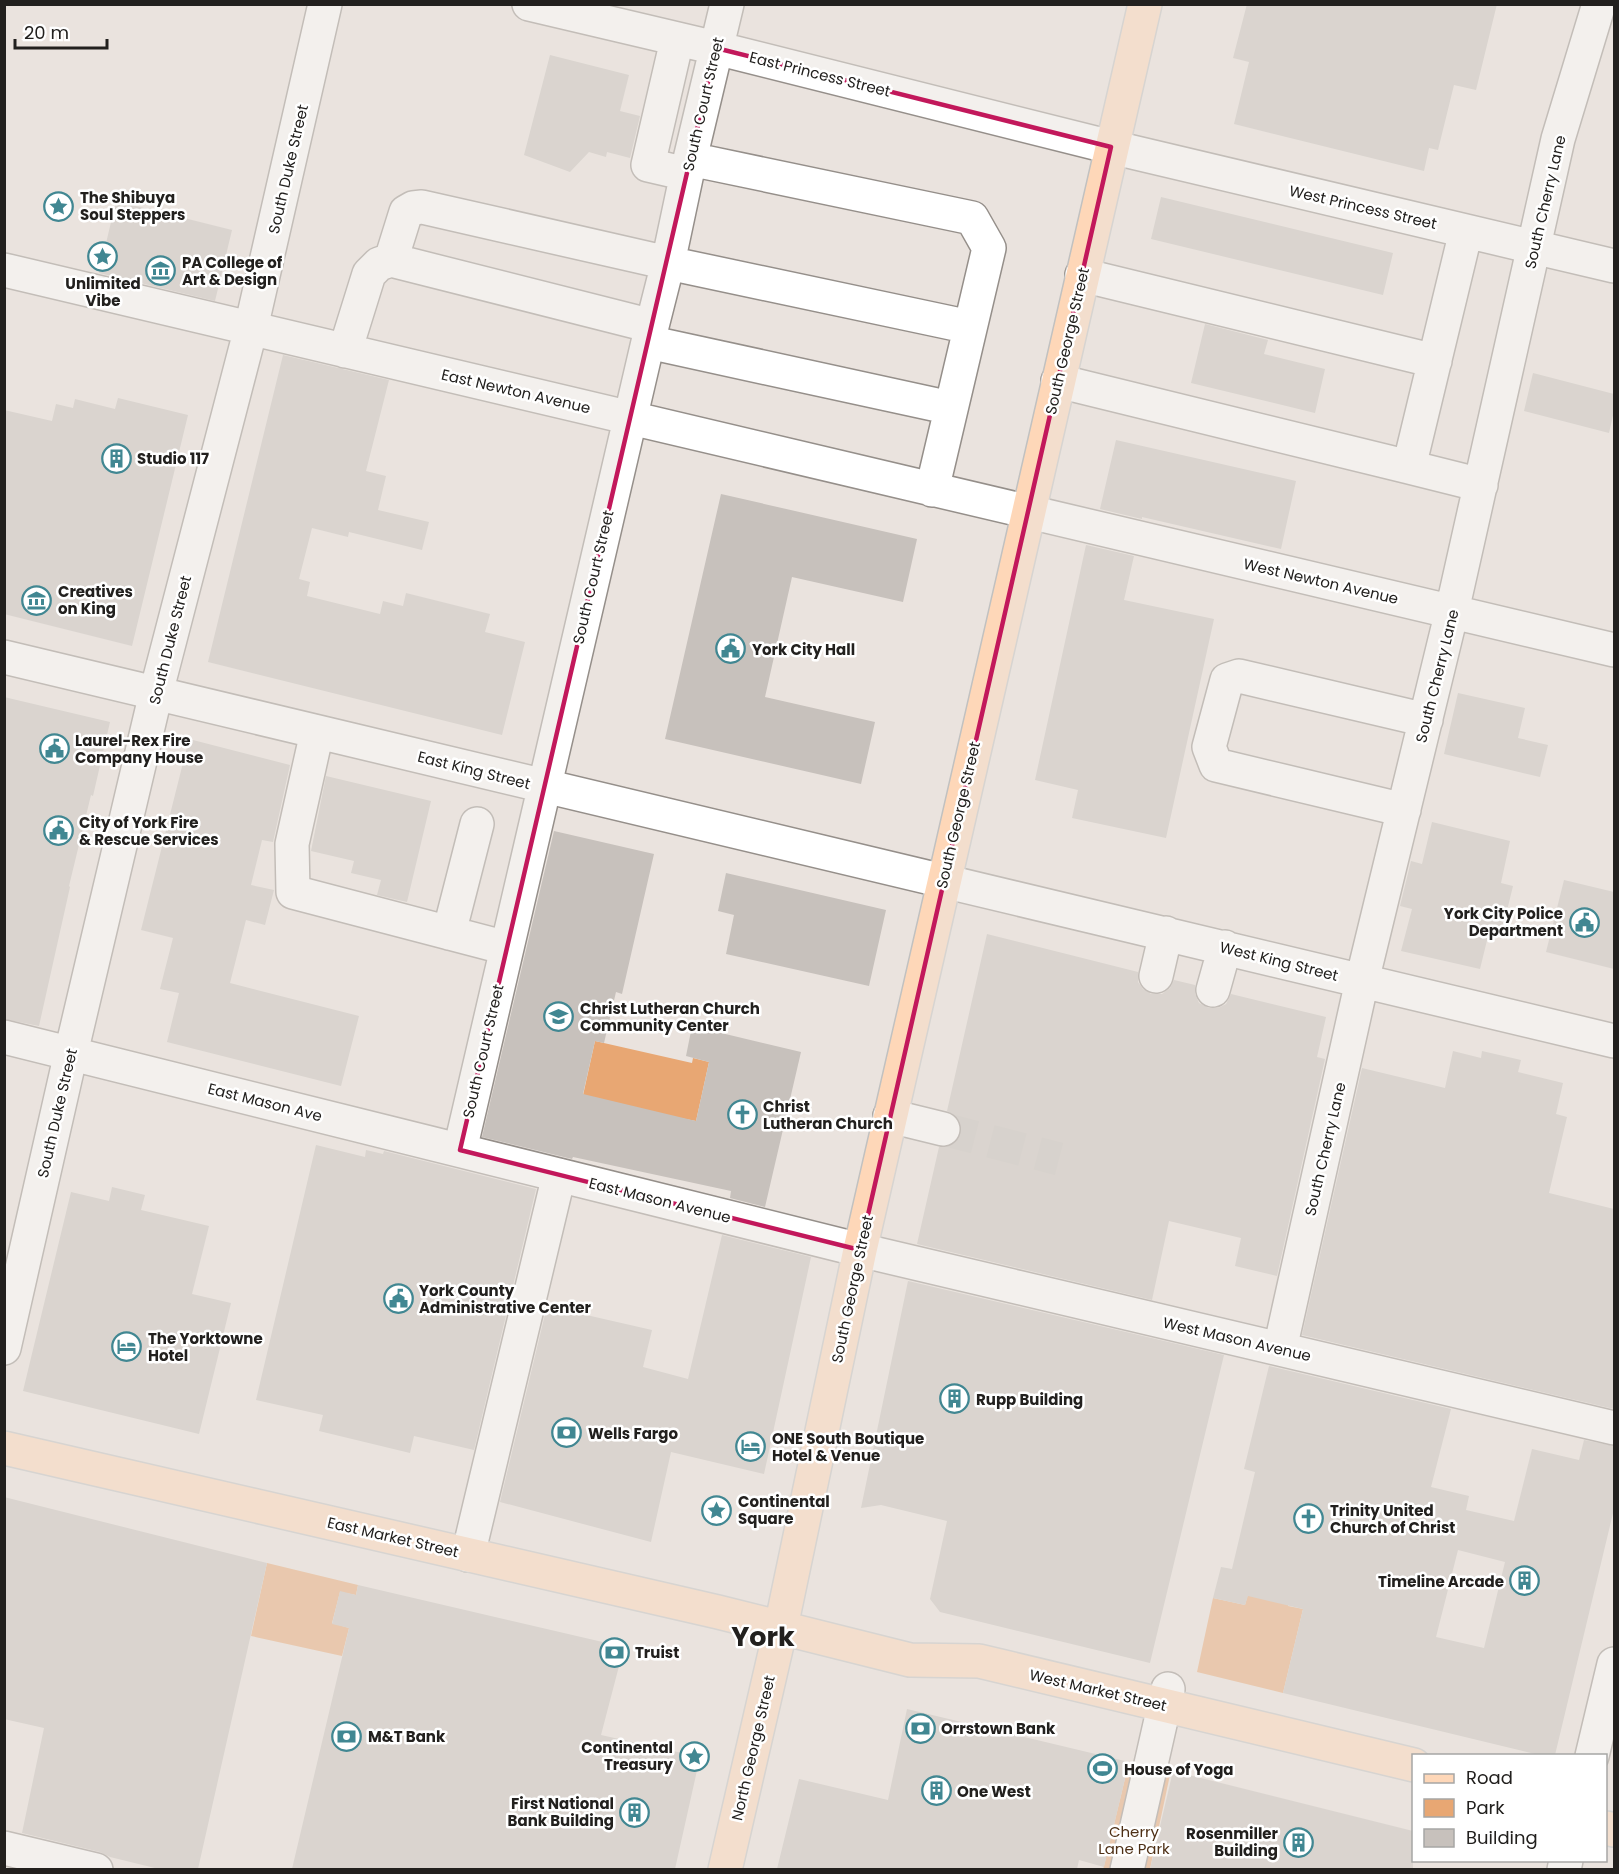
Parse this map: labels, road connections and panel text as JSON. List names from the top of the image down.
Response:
{
  "streets": {
    "main road": [
      "South George Street",
      "East Market Street",
      "West Market Street",
      "North George Street"
    ],
    "street": [
      "East Princess Street",
      "South Court Street",
      "South Duke Street",
      "South Cherry Lane",
      "West Princess Street",
      "East Newton Avenue",
      "West Newton Avenue",
      "East King Street",
      "West King Street",
      "East Mason Ave",
      "East Mason Avenue",
      "West Mason Avenue"
    ]
  },
  "crossings": [
    ["East Princess Street", "South Court Street"],
    ["East Princess Street", "West Princess Street"],
    ["East Princess Street", "South George Street"],
    ["South Court Street", "East Newton Avenue"],
    ["South Court Street", "East King Street"],
    ["South Court Street", "East Mason Ave"],
    ["South Court Street", "East Mason Avenue"],
    ["South Duke Street", "East Newton Avenue"],
    ["South Duke Street", "East King Street"],
    ["South Duke Street", "East Mason Ave"],
    ["South Cherry Lane", "West Princess Street"],
    ["South Cherry Lane", "West Newton Avenue"],
    ["South Cherry Lane", "West King Street"],
    ["South Cherry Lane", "West Mason Avenue"],
    ["West Princess Street", "South George Street"],
    ["South George Street", "East Newton Avenue"],
    ["South George Street", "West Newton Avenue"],
    ["South George Street", "East King Street"],
    ["South George Street", "West King Street"],
    ["South George Street", "East Mason Avenue"],
    ["South George Street", "West Mason Avenue"],
    ["South George Street", "East Market Street"],
    ["South George Street", "West Market Street"],
    ["South George Street", "North George Street"],
    ["East Newton Avenue", "West Newton Avenue"],
    ["East King Street", "West King Street"],
    ["East Mason Ave", "East Mason Avenue"],
    ["East Mason Avenue", "West Mason Avenue"],
    ["East Market Street", "West Market Street"],
    ["East Market Street", "North George Street"],
    ["West Market Street", "North George Street"]
  ],
  "districts": ["York"],
  "parks": ["Cherry Lane Park"],
  "places": {
    "place": [
      "The Shibuya Soul Steppers",
      "Unlimited Vibe",
      "Continental Square",
      "Continental Treasury"
    ],
    "museum": ["PA College of Art & Design", "Creatives on King"],
    "building": [
      "Studio 117",
      "Rupp Building",
      "Timeline Arcade",
      "One West",
      "First National Bank Building",
      "Rosenmiller Building"
    ],
    "public building": [
      "York City Hall",
      "Laurel-Rex Fire Company House",
      "City of York Fire & Rescue Services",
      "York City Police Department",
      "York County Administrative Center"
    ],
    "school or university": ["Christ Lutheran Church Community Center"],
    "church": ["Christ Lutheran Church", "Trinity United Church of Christ"],
    "hotel": ["The Yorktowne Hotel", "ONE South Boutique Hotel & Venue"],
    "bank": [
      "Wells Fargo",
      "Truist",
      "Orrstown Bank",
      "M&T Bank"
    ],
    "sports": ["House of Yoga"]
  },
  "legend": ["Road", "Park", "Building"],
  "scale_bar": "20 m"
}
